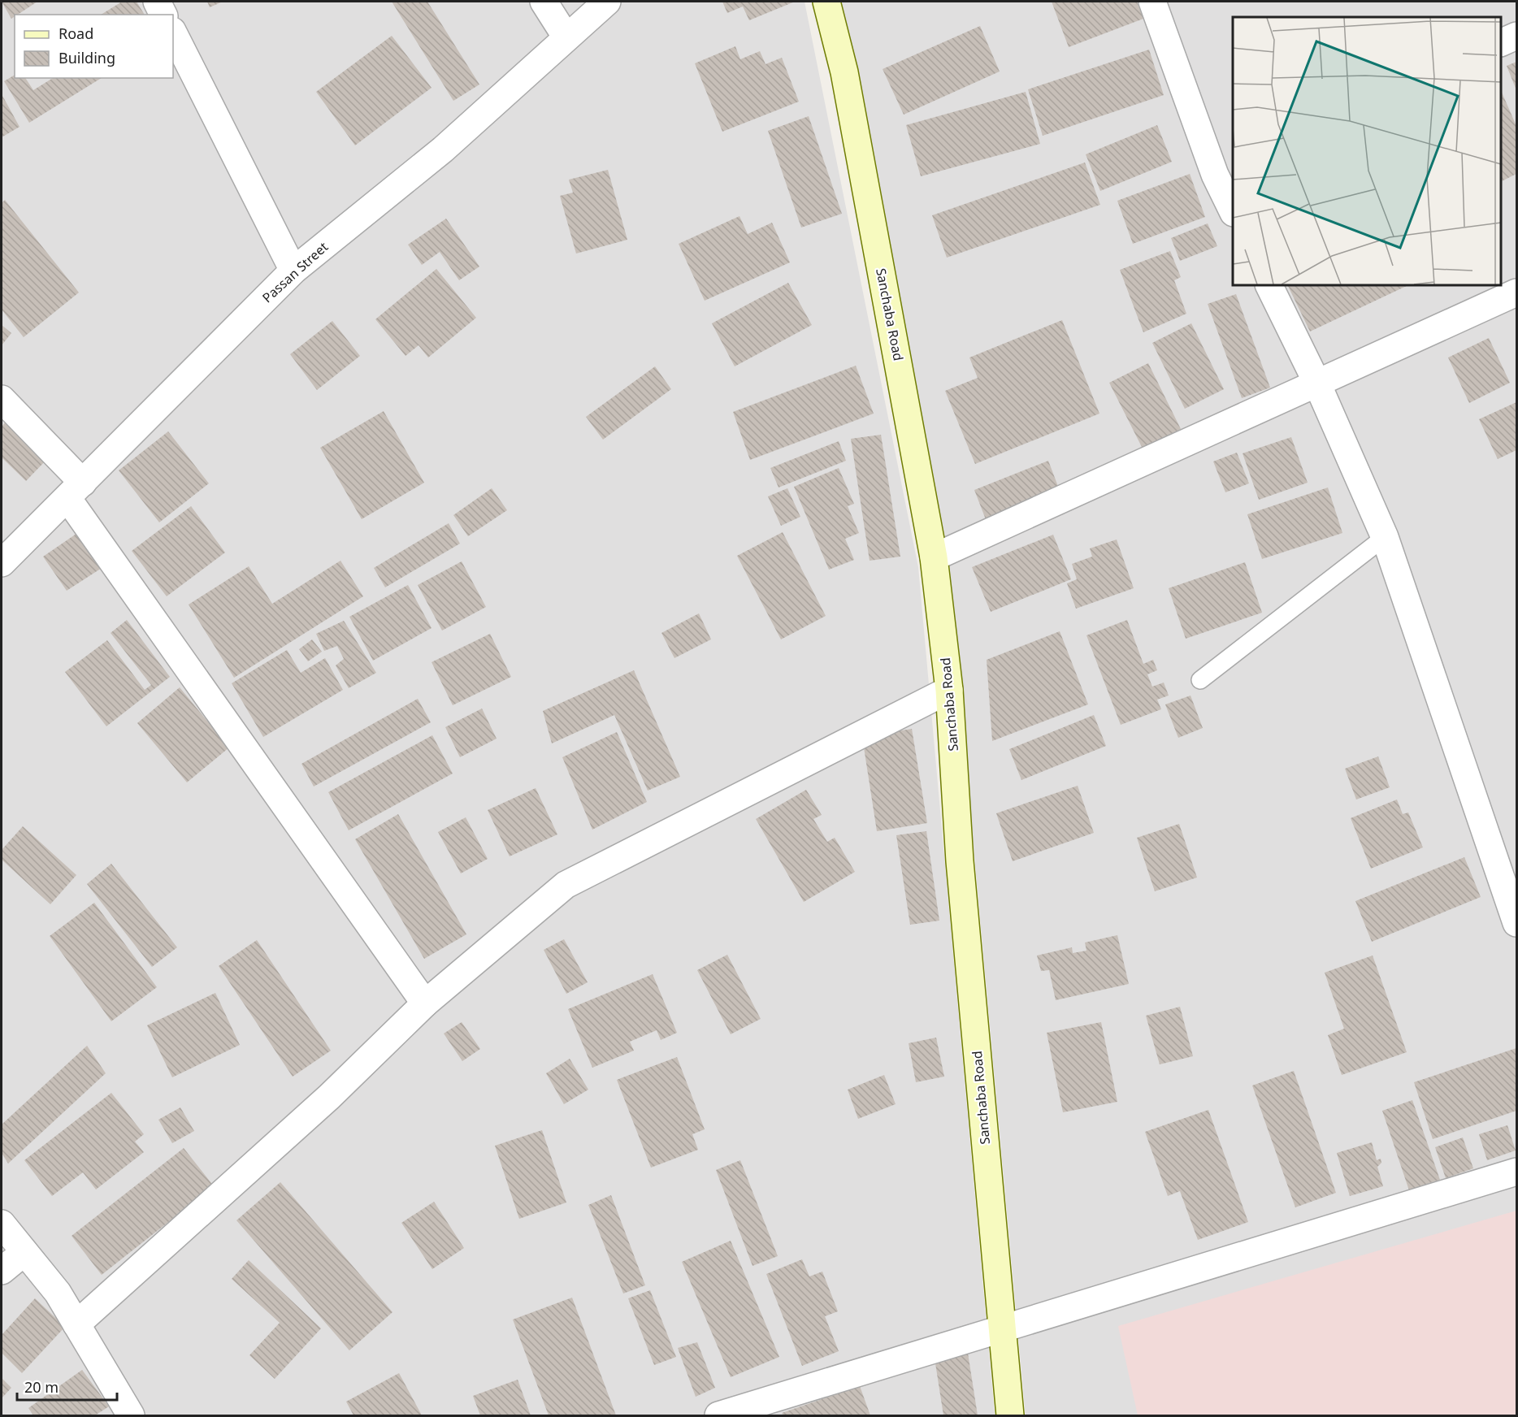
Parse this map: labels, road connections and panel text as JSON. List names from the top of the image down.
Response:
{
  "streets": {
    "street": ["Passan Street", "Sanchaba Road"]
  },
  "legend": ["Road", "Building"],
  "scale_bar": "20 m"
}
